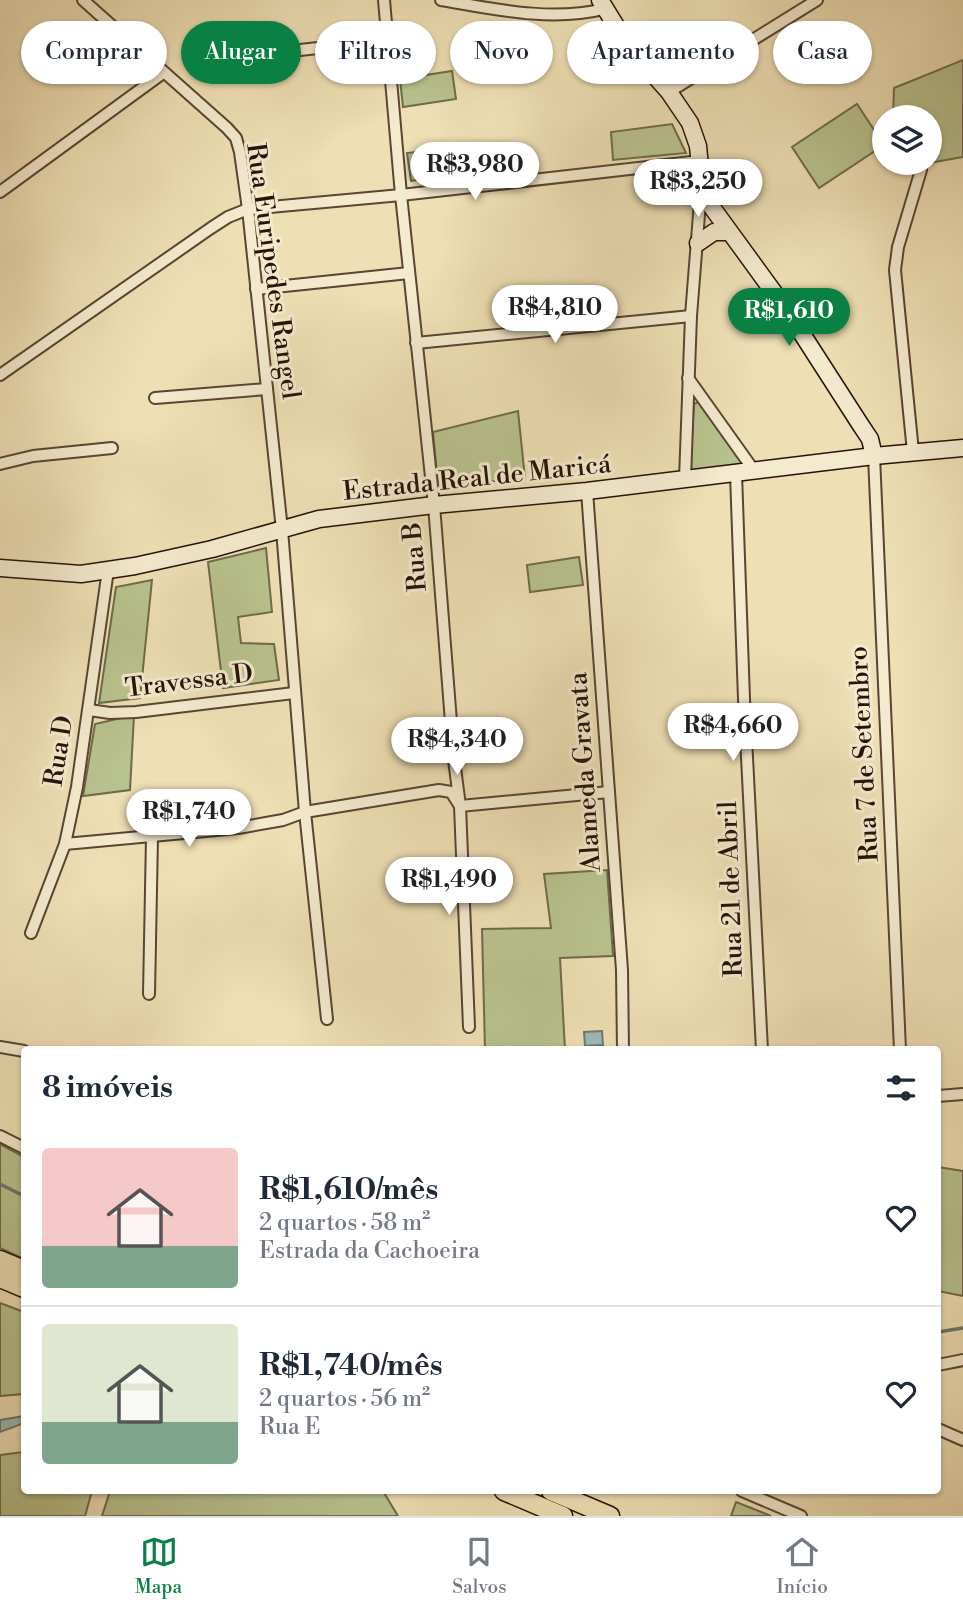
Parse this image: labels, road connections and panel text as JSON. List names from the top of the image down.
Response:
{
  "streets": {
    "main road": ["Estrada Real de Maricá"],
    "street": [
      "Rua Euripedes Rangel",
      "Rua B",
      "Travessa D",
      "Rua D",
      "Rua 7 de Setembro",
      "Alameda Gravata",
      "Rua 21 de Abril"
    ]
  },
  "crossings": [
    ["Rua Euripedes Rangel", "Estrada Real de Maricá"],
    ["Rua Euripedes Rangel", "Travessa D"],
    ["Estrada Real de Maricá", "Rua B"],
    ["Estrada Real de Maricá", "Rua D"],
    ["Estrada Real de Maricá", "Rua 7 de Setembro"],
    ["Estrada Real de Maricá", "Alameda Gravata"],
    ["Estrada Real de Maricá", "Rua 21 de Abril"],
    ["Travessa D", "Rua D"]
  ],
  "page": {
    "chip": [
      "Comprar",
      "Alugar",
      "Filtros",
      "Novo",
      "Apartamento",
      "Casa"
    ],
    "price": [
      "R$3,980",
      "R$3,250",
      "R$4,810",
      "R$1,610",
      "R$4,660",
      "R$4,340",
      "R$1,740",
      "R$1,490"
    ],
    "heading": "8 imóveis",
    "list": [
      {
        "name": "R$1,610/mês",
        "note": "2 quartos · 58 m² · Estrada da Cachoeira"
      },
      {
        "name": "R$1,740/mês",
        "note": "2 quartos · 56 m² · Rua E"
      }
    ],
    "tabs": ["Mapa", "Salvos", "Início"]
  }
}
